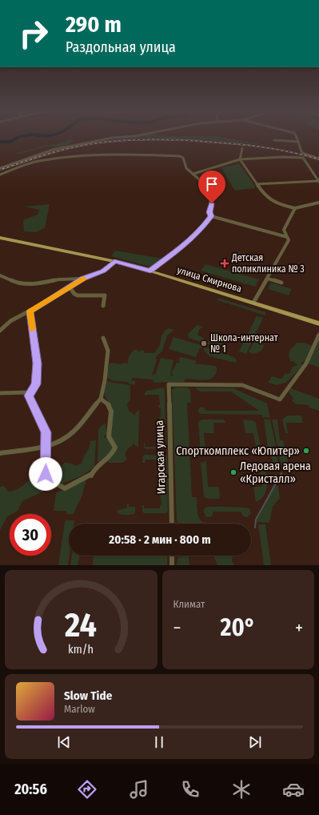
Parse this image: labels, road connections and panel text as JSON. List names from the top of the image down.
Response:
{
  "streets": {
    "main road": ["улица Смирнова"],
    "street": ["Игарская улица"]
  },
  "places": {
    "health": ["Детская поликлиника № 3"],
    "other": ["Школа-интернат № 1", "Спорткомплекс «Юпитер»", "Ледовая арена «Кристалл»"]
  },
  "page": {
    "turn": ["290 m", "Раздольная улица"],
    "limit": "30",
    "trip": "20:58 · 2 мин · 800 m",
    "tile": "Климат",
    "heat": ["−", "20°", "+"],
    "song": ["Slow Tide", "Marlow"],
    "tabs": "20:56",
    "gauge": ["24", "km/h"]
  }
}
